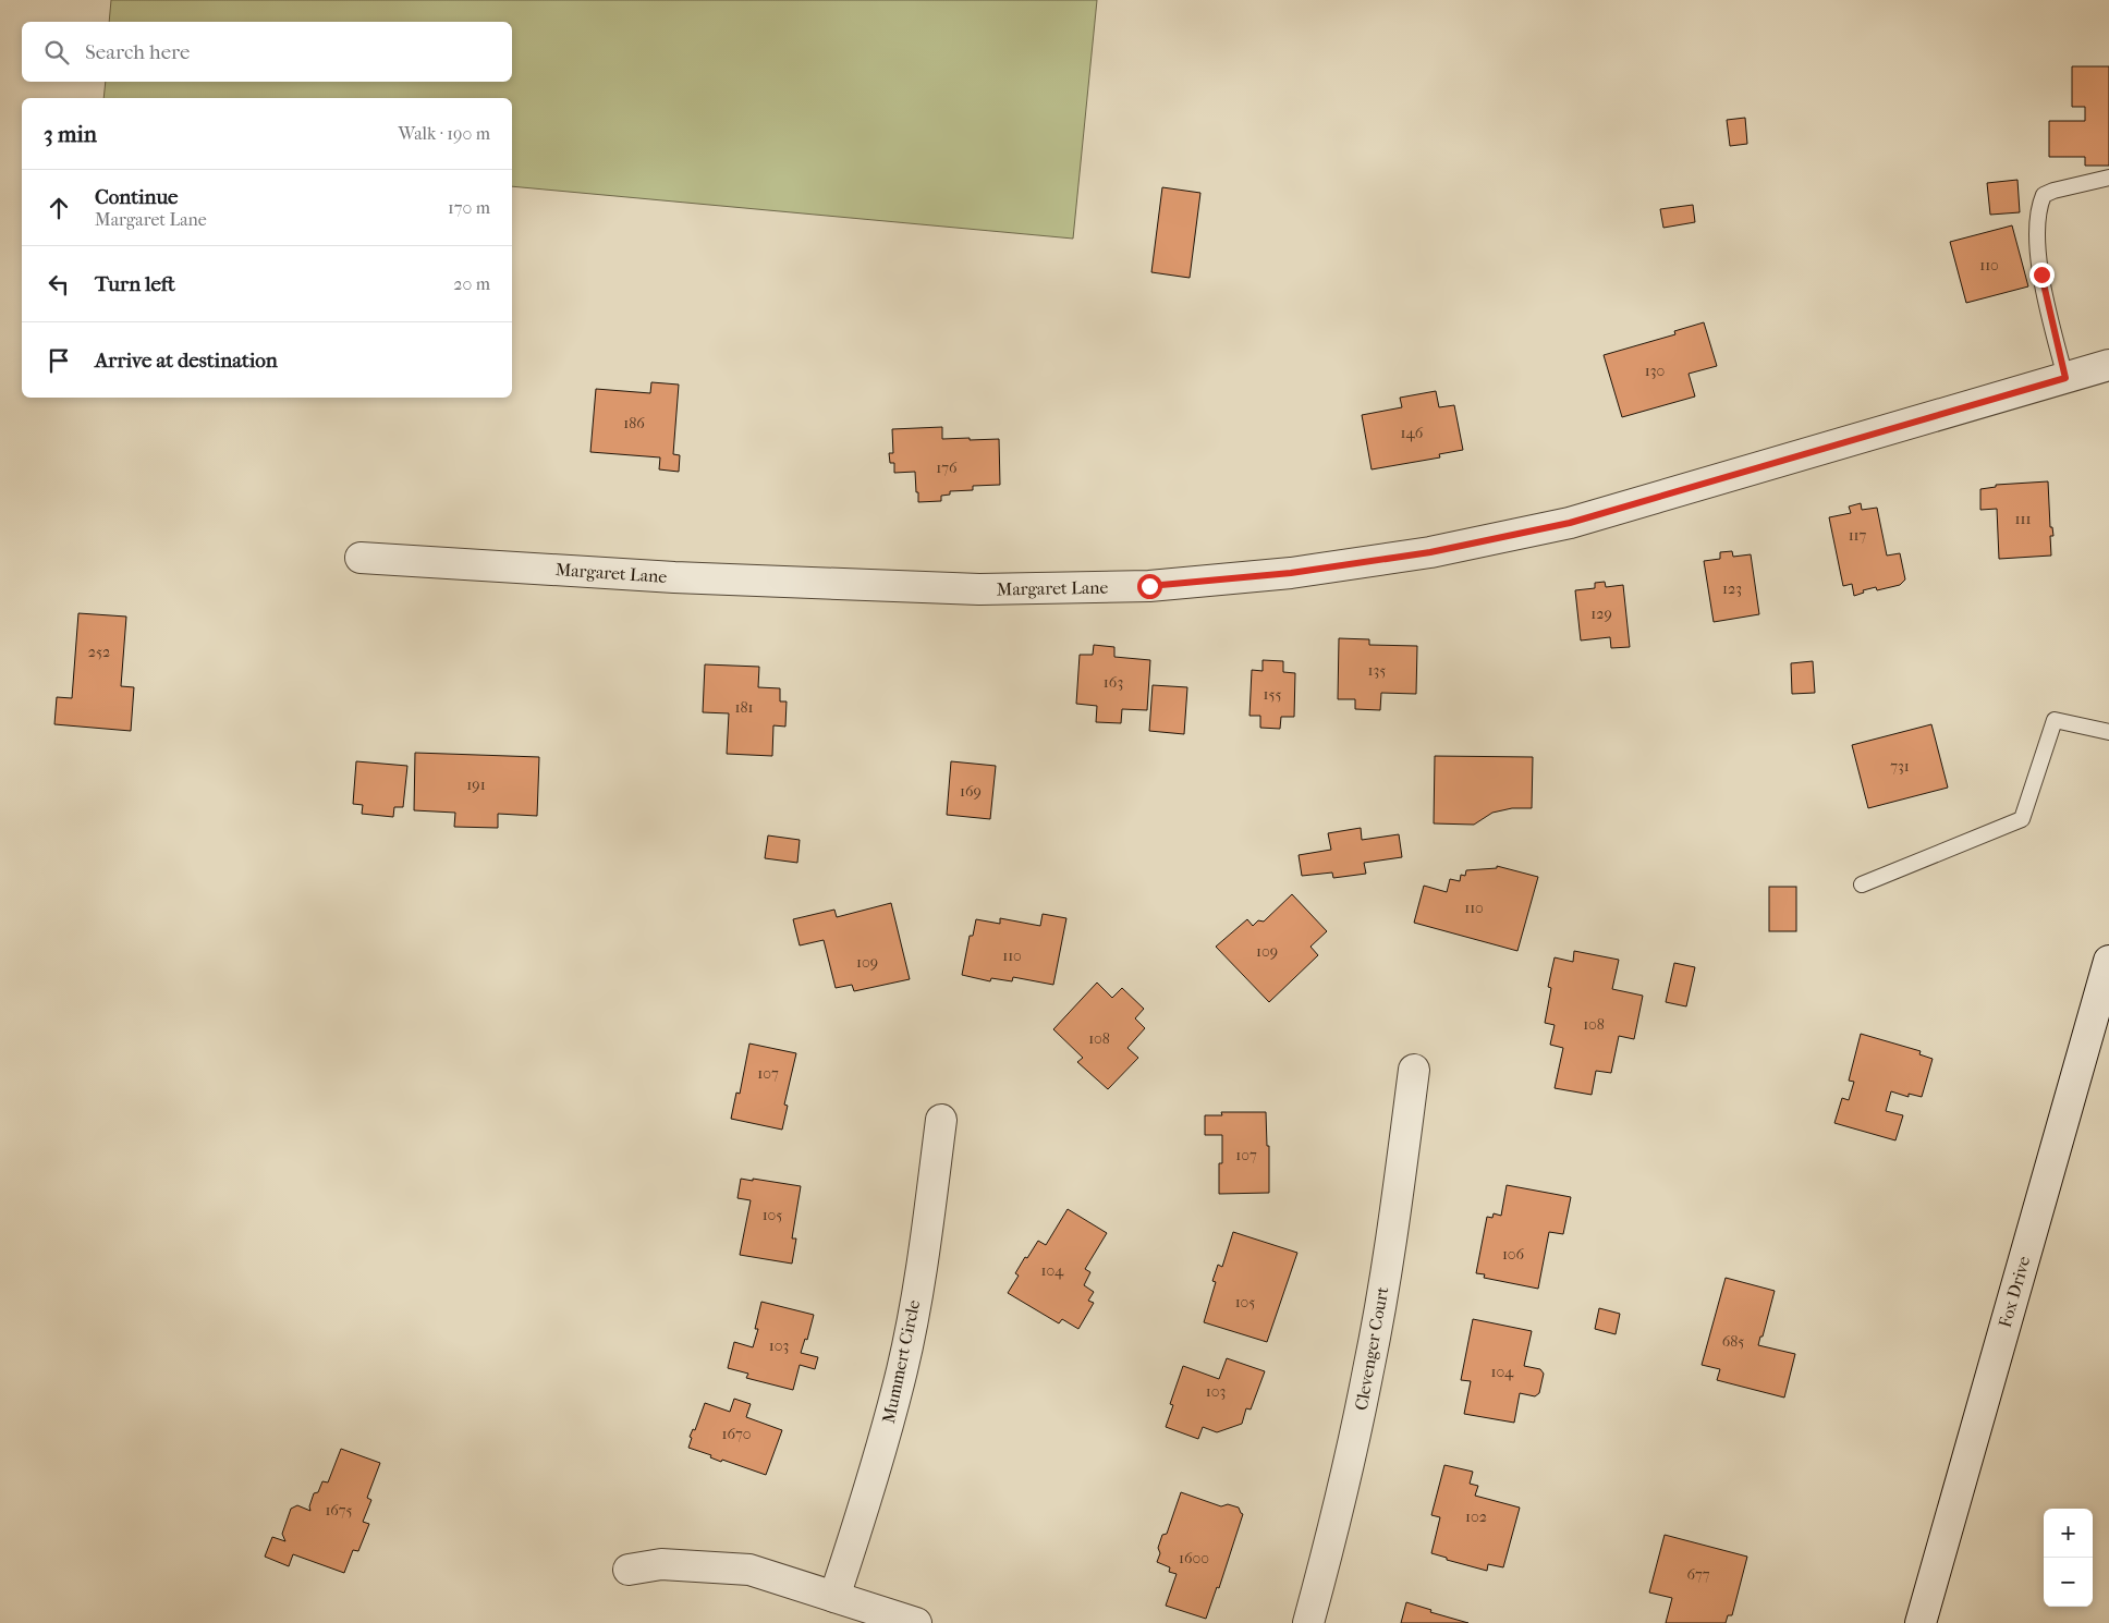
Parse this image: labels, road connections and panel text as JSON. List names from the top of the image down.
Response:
{
  "streets": {
    "street": [
      "Margaret Lane",
      "Fox Drive",
      "Clevenger Court",
      "Mummert Circle"
    ]
  },
  "house_numbers": [
    "110",
    "130",
    "186",
    "146",
    "176",
    "111",
    "117",
    "123",
    "129",
    "252",
    "135",
    "163",
    "155",
    "181",
    "731",
    "191",
    "169",
    "110",
    "109",
    "110",
    "109",
    "108",
    "108",
    "107",
    "107",
    "105",
    "106",
    "104",
    "105",
    "685",
    "103",
    "104",
    "103",
    "1670",
    "1675",
    "102",
    "1600",
    "677"
  ],
  "page": {
    "search": "Search here",
    "heading": ["3 min", "Walk · 190 m"],
    "list": [
      ["Continue", "Margaret Lane", "170 m"],
      ["Turn left", "20 m"],
      "Arrive at destination"
    ],
    "map_buttons": ["+", "−"]
  }
}
